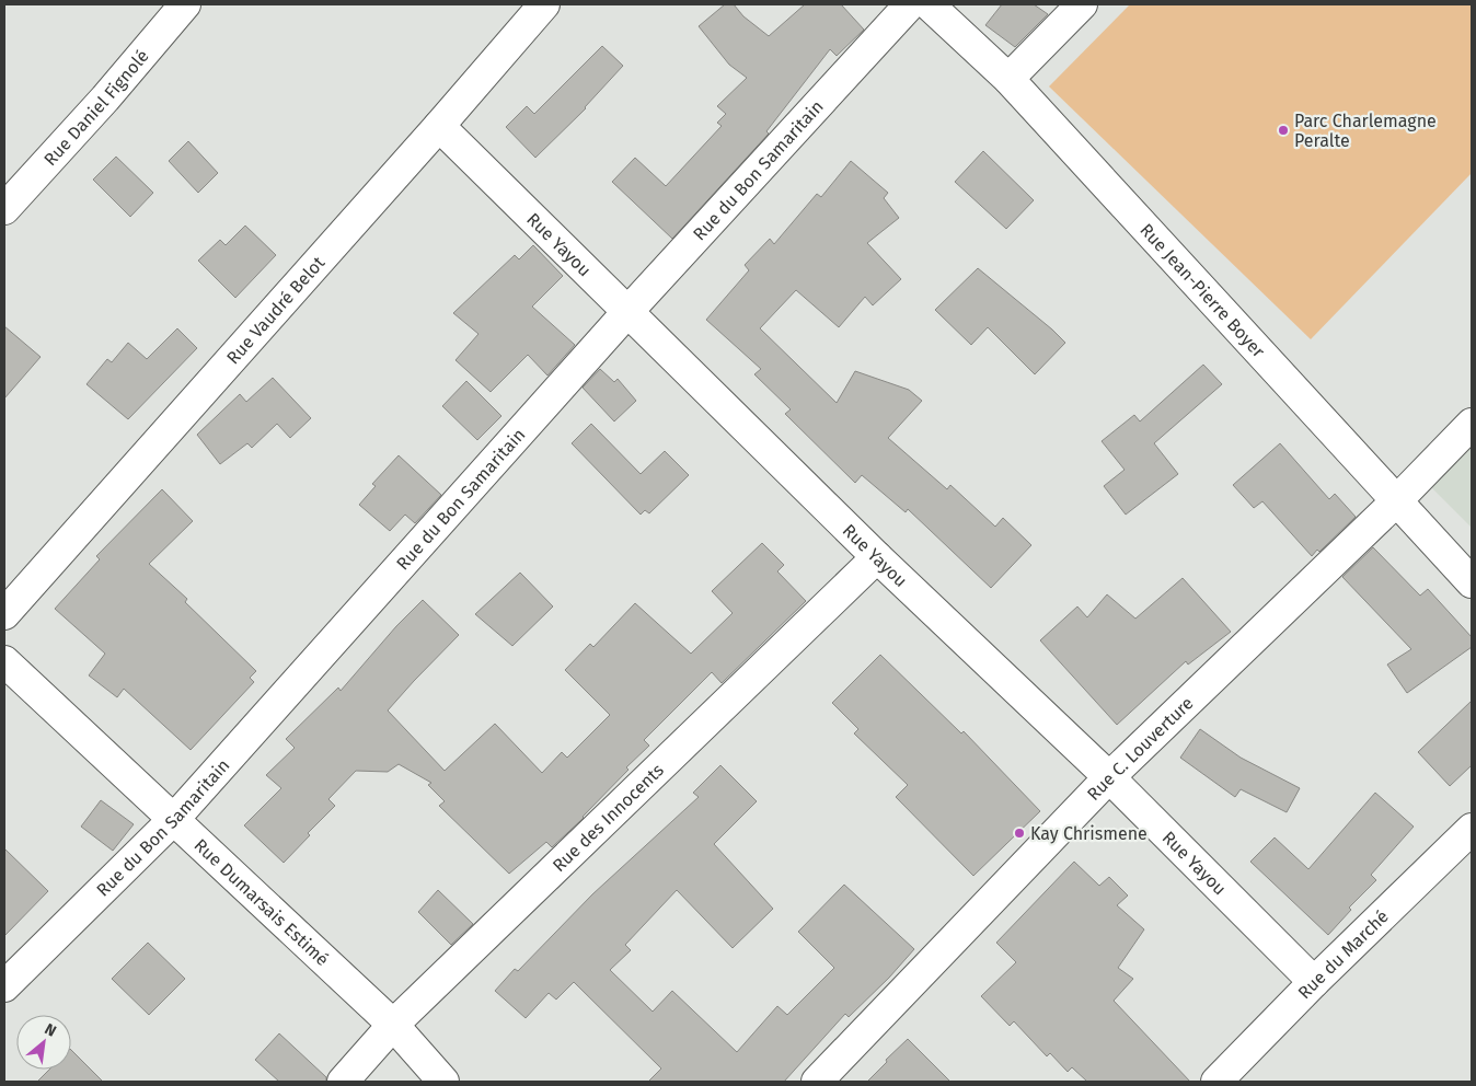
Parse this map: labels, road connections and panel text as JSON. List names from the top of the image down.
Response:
{
  "streets": {
    "street": [
      "Rue Daniel Fignolé",
      "Rue du Bon Samaritain",
      "Rue Yayou",
      "Rue Jean-Pierre Boyer",
      "Rue Vaudré Belot",
      "Rue C. Louverture",
      "Rue des Innocents",
      "Rue Dumarsais Estimé",
      "Rue du Marché"
    ]
  },
  "crossings": [
    ["Rue du Bon Samaritain", "Rue Yayou"],
    ["Rue du Bon Samaritain", "Rue Dumarsais Estimé"],
    ["Rue Yayou", "Rue Vaudré Belot"],
    ["Rue Yayou", "Rue C. Louverture"],
    ["Rue Yayou", "Rue des Innocents"],
    ["Rue Yayou", "Rue du Marché"],
    ["Rue Jean-Pierre Boyer", "Rue C. Louverture"],
    ["Rue des Innocents", "Rue Dumarsais Estimé"]
  ],
  "places": ["Parc Charlemagne Peralte", "Kay Chrismene"],
  "north": "top right"
}
